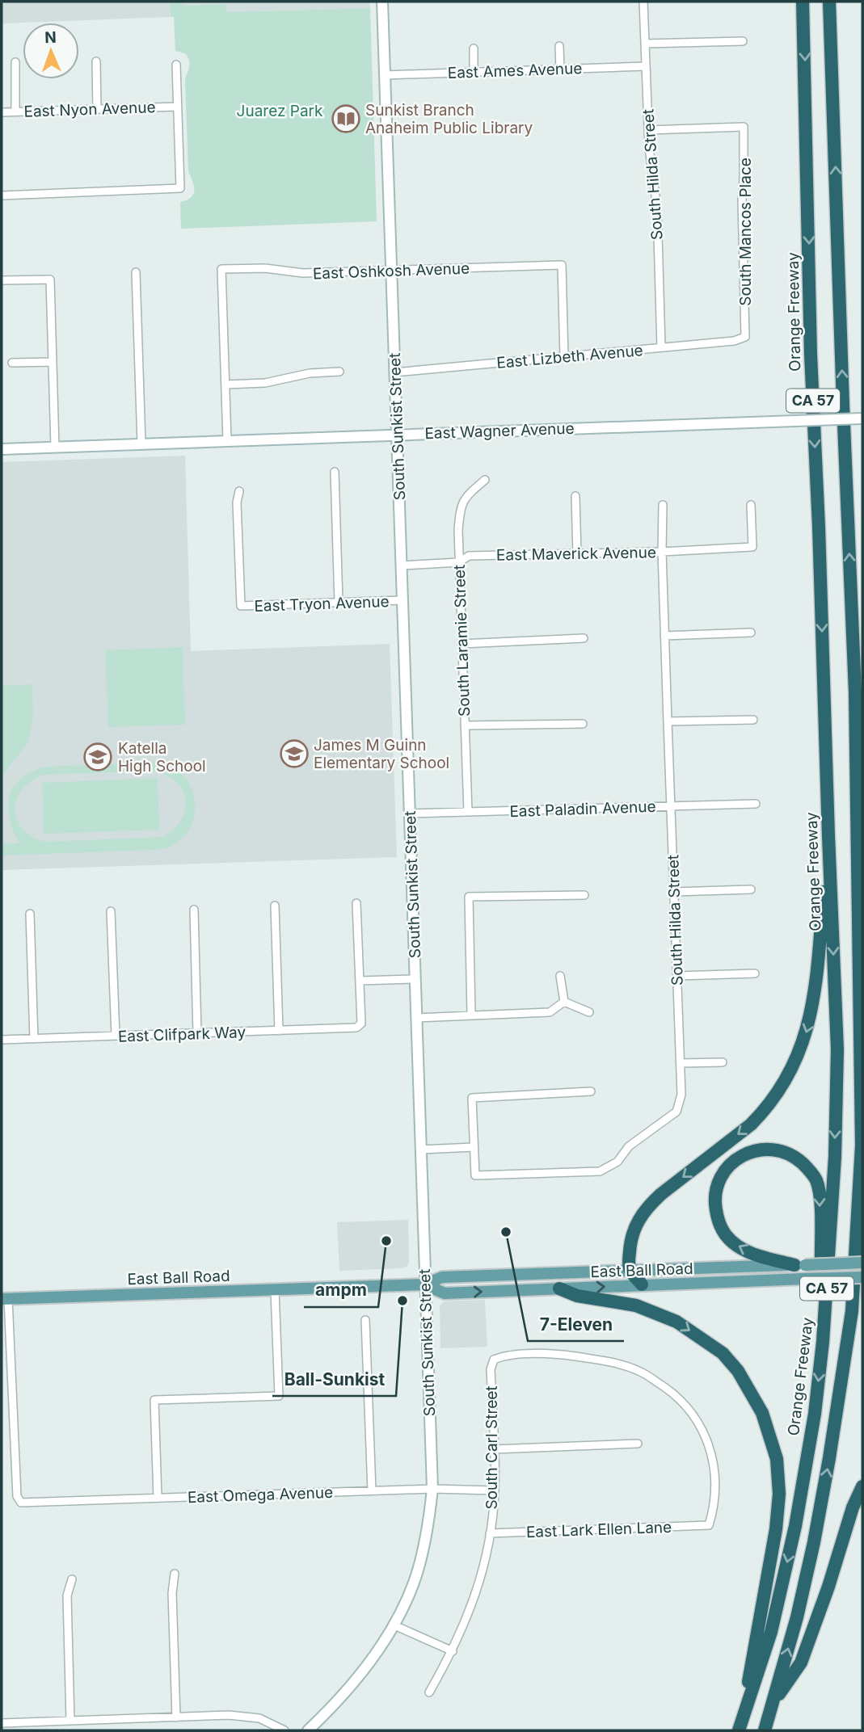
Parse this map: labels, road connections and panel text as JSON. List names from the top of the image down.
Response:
{
  "streets": {
    "highway": ["Orange Freeway", "CA 57"],
    "main road": ["East Ball Road"],
    "street": [
      "East Ames Avenue",
      "East Nyon Avenue",
      "South Hilda Street",
      "South Mancos Place",
      "East Oshkosh Avenue",
      "East Lizbeth Avenue",
      "South Sunkist Street",
      "East Wagner Avenue",
      "East Maverick Avenue",
      "East Tryon Avenue",
      "South Laramie Street",
      "East Paladin Avenue",
      "East Clifpark Way",
      "South Carl Street",
      "East Omega Avenue",
      "East Lark Ellen Lane"
    ]
  },
  "crossings": [
    ["East Ames Avenue", "South Hilda Street"],
    ["East Ames Avenue", "South Sunkist Street"],
    ["South Hilda Street", "South Mancos Place"],
    ["South Hilda Street", "East Lizbeth Avenue"],
    ["South Hilda Street", "East Maverick Avenue"],
    ["South Hilda Street", "East Paladin Avenue"],
    ["South Mancos Place", "East Lizbeth Avenue"],
    ["East Oshkosh Avenue", "East Lizbeth Avenue"],
    ["East Oshkosh Avenue", "South Sunkist Street"],
    ["East Lizbeth Avenue", "South Sunkist Street"],
    ["South Sunkist Street", "East Wagner Avenue"],
    ["South Sunkist Street", "East Maverick Avenue"],
    ["South Sunkist Street", "East Tryon Avenue"],
    ["South Sunkist Street", "East Paladin Avenue"],
    ["South Sunkist Street", "East Ball Road"],
    ["South Sunkist Street", "East Omega Avenue"],
    ["East Maverick Avenue", "South Laramie Street"],
    ["South Laramie Street", "East Paladin Avenue"],
    ["East Ball Road", "East Omega Avenue"],
    ["South Carl Street", "East Omega Avenue"],
    ["South Carl Street", "East Lark Ellen Lane"]
  ],
  "parks": ["Juarez Park"],
  "places": {
    "library": ["Sunkist Branch Anaheim Public Library"],
    "school or university": ["James M Guinn Elementary School", "Katella High School"],
    "other": ["7-Eleven", "ampm", "Ball-Sunkist"]
  },
  "north": "top"
}
